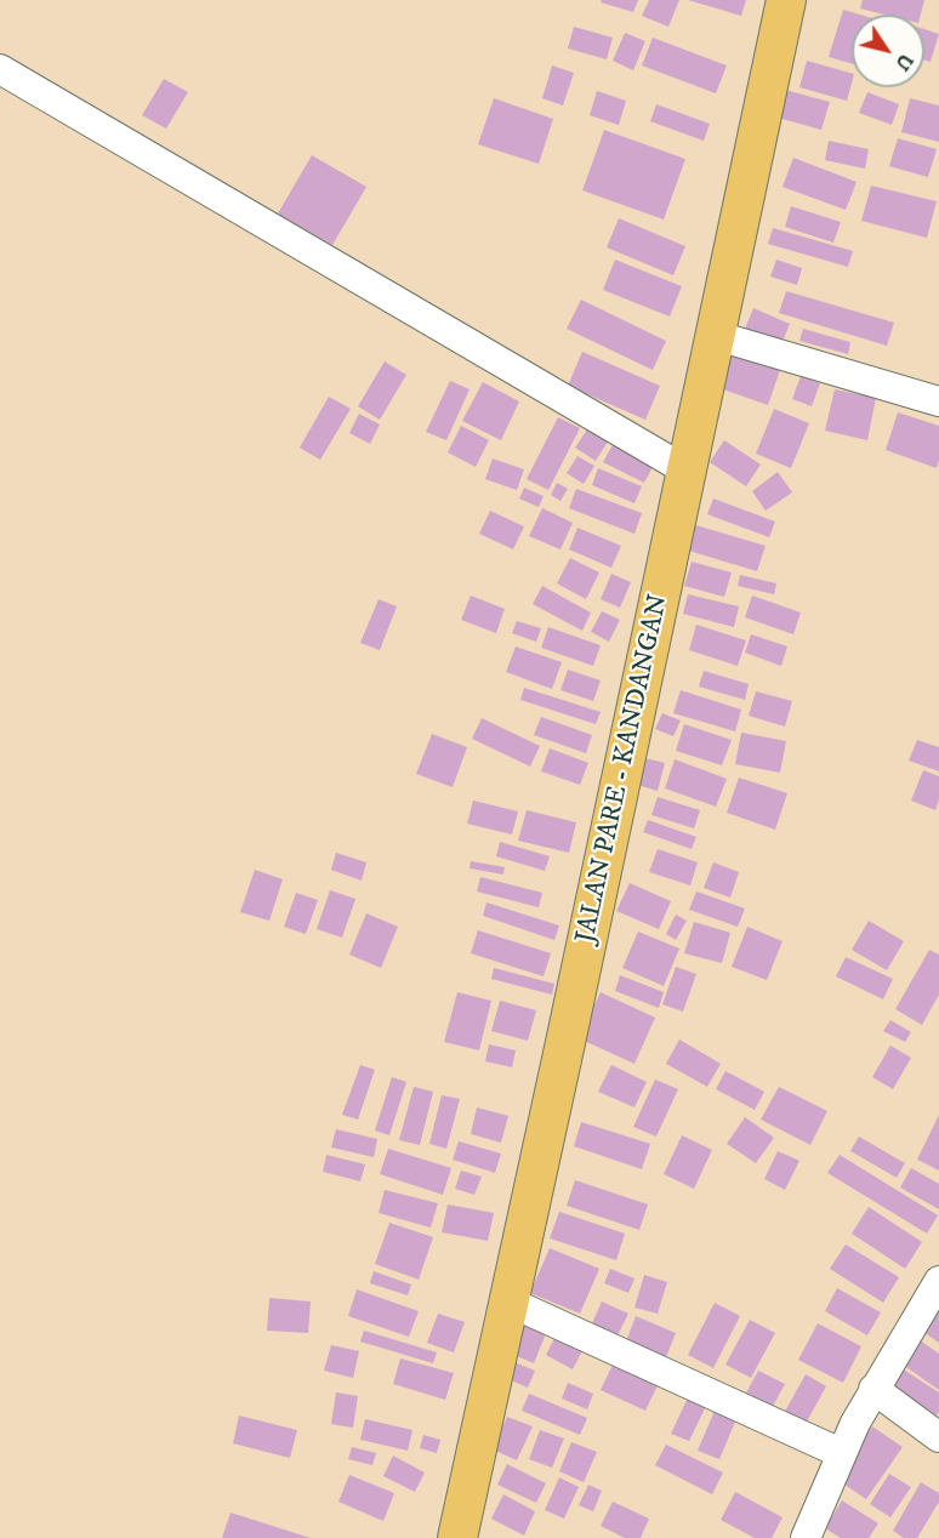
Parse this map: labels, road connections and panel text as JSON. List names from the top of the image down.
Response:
{
  "streets": {
    "main road": ["JALAN PARE - KANDANGAN"]
  },
  "north": "bottom right"
}
